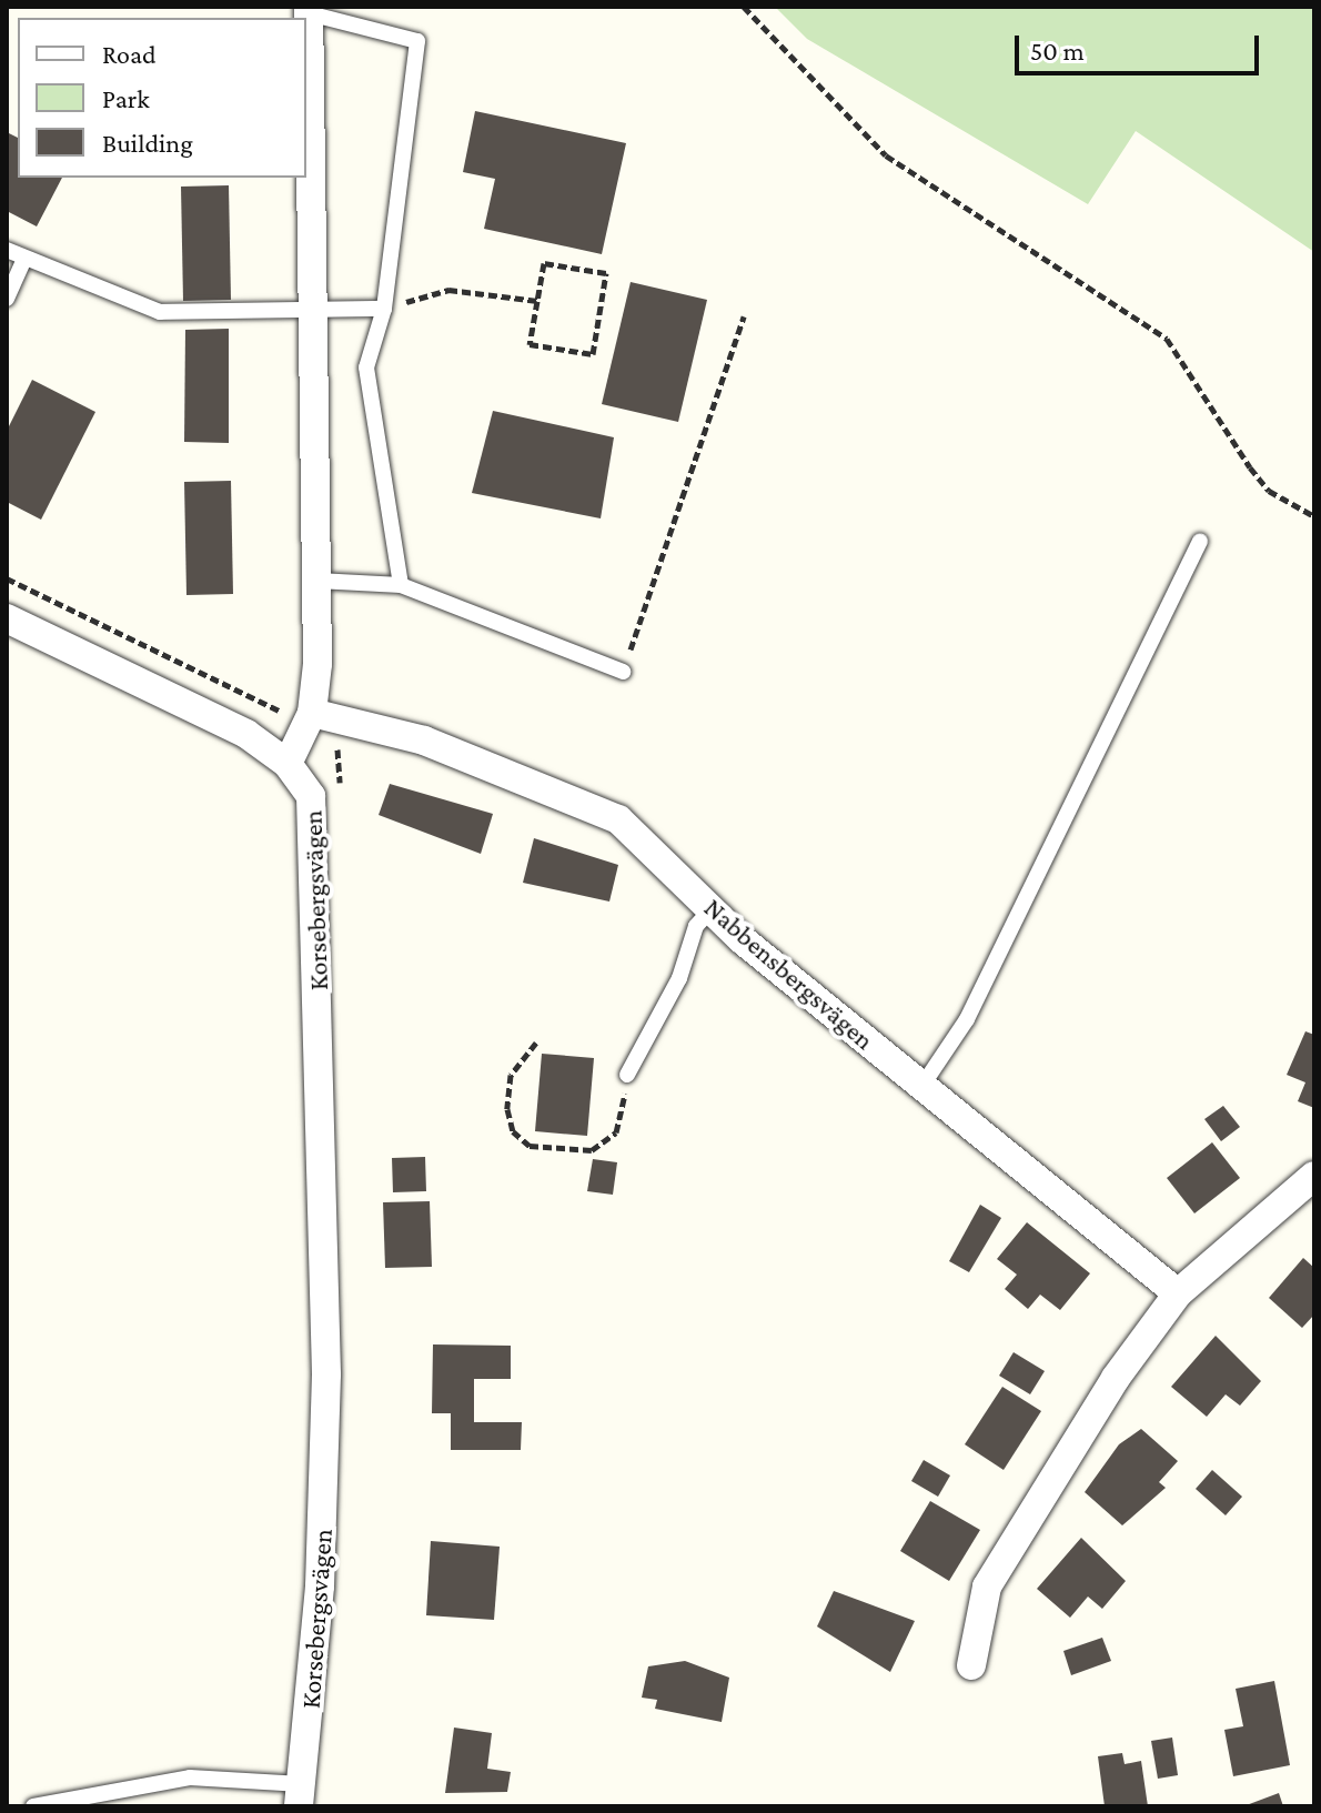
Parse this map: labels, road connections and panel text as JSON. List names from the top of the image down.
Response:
{
  "streets": {
    "street": ["Korsebergsvägen", "Nabbensbergsvägen"]
  },
  "legend": ["Road", "Park", "Building"],
  "scale_bar": "50 m"
}
